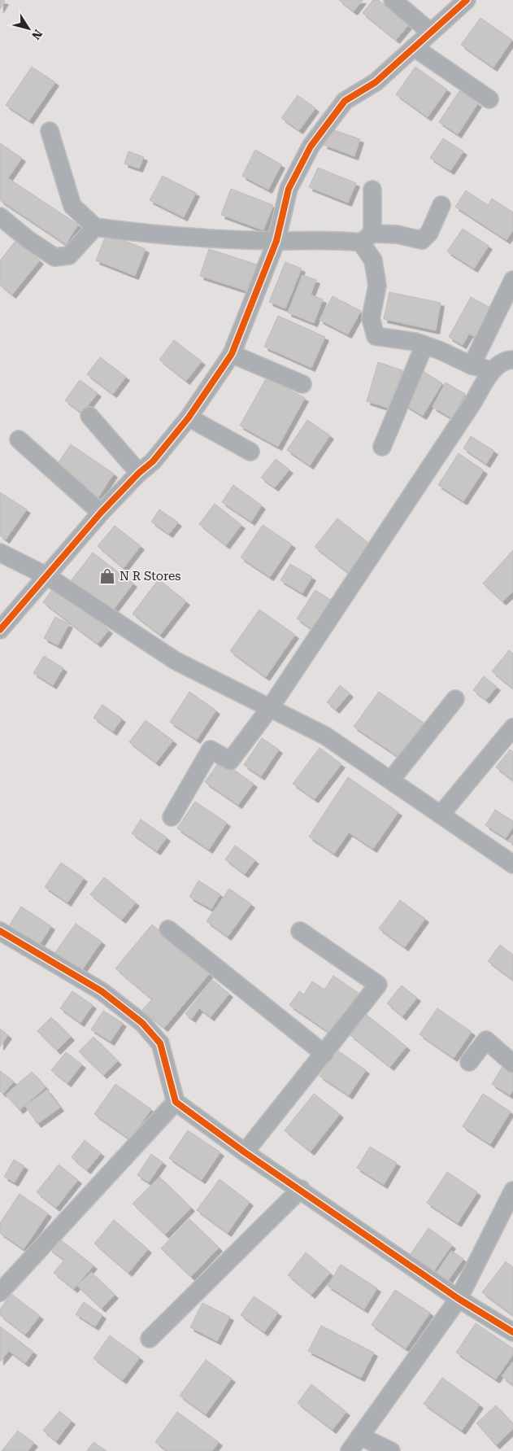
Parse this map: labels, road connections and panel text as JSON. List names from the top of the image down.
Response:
{
  "places": {
    "shop": ["N R Stores"]
  },
  "north": "bottom right"
}
